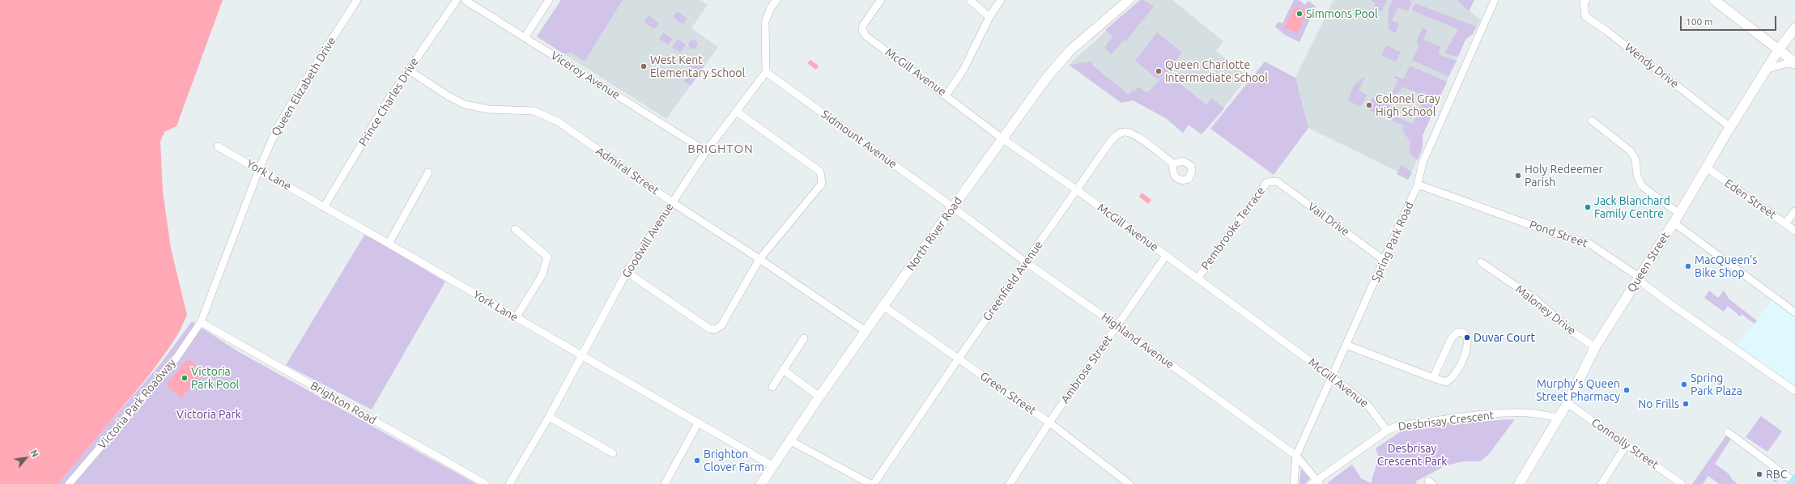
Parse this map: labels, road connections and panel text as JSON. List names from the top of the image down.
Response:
{
  "streets": {
    "street": [
      "Wendy Drive",
      "McGill Avenue",
      "Viceroy Avenue",
      "Queen Elizabeth Drive",
      "Prince Charles Drive",
      "Sidmount Avenue",
      "Admiral Street",
      "York Lane",
      "Eden Street",
      "Vail Drive",
      "Pembrooke Terrace",
      "North River Road",
      "Pond Street",
      "Goodwill Avenue",
      "Spring Park Road",
      "Queen Street",
      "Greenfield Avenue",
      "Maloney Drive",
      "Highland Avenue",
      "Ambrose Street",
      "Green Street",
      "Brighton Road",
      "Victoria Park Roadway",
      "Desbrisay Crescent",
      "Connolly Street"
    ]
  },
  "crossings": [
    ["Wendy Drive", "Queen Street"],
    ["McGill Avenue", "Pembrooke Terrace"],
    ["McGill Avenue", "North River Road"],
    ["McGill Avenue", "Spring Park Road"],
    ["McGill Avenue", "Greenfield Avenue"],
    ["McGill Avenue", "Ambrose Street"],
    ["McGill Avenue", "Desbrisay Crescent"],
    ["Viceroy Avenue", "Goodwill Avenue"],
    ["Queen Elizabeth Drive", "York Lane"],
    ["Queen Elizabeth Drive", "Brighton Road"],
    ["Queen Elizabeth Drive", "Victoria Park Roadway"],
    ["Prince Charles Drive", "Admiral Street"],
    ["Prince Charles Drive", "York Lane"],
    ["Sidmount Avenue", "North River Road"],
    ["Sidmount Avenue", "Goodwill Avenue"],
    ["Sidmount Avenue", "Highland Avenue"],
    ["Admiral Street", "North River Road"],
    ["Admiral Street", "Goodwill Avenue"],
    ["York Lane", "North River Road"],
    ["York Lane", "Goodwill Avenue"],
    ["Eden Street", "Queen Street"],
    ["Vail Drive", "Pembrooke Terrace"],
    ["Vail Drive", "Spring Park Road"],
    ["North River Road", "Highland Avenue"],
    ["North River Road", "Green Street"],
    ["Pond Street", "Spring Park Road"],
    ["Pond Street", "Queen Street"],
    ["Spring Park Road", "Highland Avenue"],
    ["Queen Street", "Maloney Drive"],
    ["Queen Street", "Desbrisay Crescent"],
    ["Queen Street", "Connolly Street"],
    ["Greenfield Avenue", "Highland Avenue"],
    ["Greenfield Avenue", "Green Street"],
    ["Highland Avenue", "Ambrose Street"],
    ["Highland Avenue", "Desbrisay Crescent"],
    ["Ambrose Street", "Green Street"],
    ["Brighton Road", "Victoria Park Roadway"]
  ],
  "districts": ["BRIGHTON"],
  "parks": ["Victoria Park", "Desbrisay Crescent Park"],
  "places": [
    "Simmons Pool",
    "West Kent Elementary School",
    "Queen Charlotte Intermediate School",
    "Colonel Gray High School",
    "Holy Redeemer Parish",
    "Jack Blanchard Family Centre",
    "MacQueen's Bike Shop",
    "Duvar Court",
    "Victoria Park Pool",
    "Spring Park Plaza",
    "Murphy's Queen Street Pharmacy",
    "No Frills",
    "Brighton Clover Farm",
    "RBC"
  ],
  "scale_bar": "100 m",
  "north": "top right"
}
